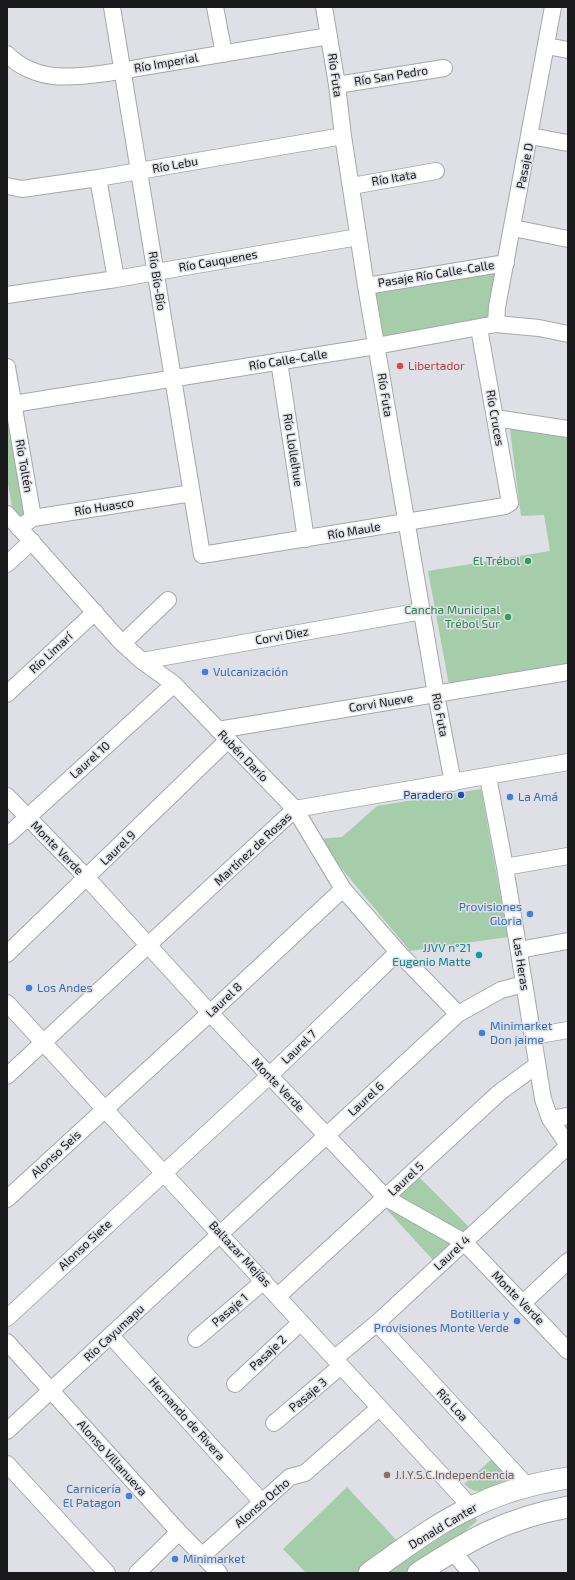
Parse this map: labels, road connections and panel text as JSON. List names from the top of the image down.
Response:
{
  "streets": {
    "main road": ["Donald Canter"],
    "street": [
      "Río Imperial",
      "Río Futa",
      "Río San Pedro",
      "Río Lebu",
      "Pasaje D",
      "Río Itata",
      "Río Cauquenes",
      "Pasaje Río Calle-Calle",
      "Río Bío-Bío",
      "Río Calle-Calle",
      "Río Cruces",
      "Río Llollelhue",
      "Río Toltén",
      "Río Huasco",
      "Río Maule",
      "Corvi Diez",
      "Río Limarí",
      "Corvi Nueve",
      "Rubén Darío",
      "Laurel 10",
      "Monte Verde",
      "Laurel 9",
      "Martínez de Rosas",
      "Las Heras",
      "Laurel 8",
      "Laurel 7",
      "Laurel 6",
      "Alonso Seis",
      "Laurel 5",
      "Alonso Siete",
      "Laurel 4",
      "Baltazar Mejías",
      "Pasaje 1",
      "Río Cayumapu",
      "Pasaje 2",
      "Pasaje 3",
      "Río Loa",
      "Hernando de Rivera",
      "Alonso Villanueva",
      "Alonso Ocho"
    ]
  },
  "crossings": [
    ["Río Imperial", "Río Futa"],
    ["Río Imperial", "Río Bío-Bío"],
    ["Río Futa", "Río San Pedro"],
    ["Río Futa", "Río Lebu"],
    ["Río Futa", "Río Itata"],
    ["Río Futa", "Río Cauquenes"],
    ["Río Futa", "Pasaje Río Calle-Calle"],
    ["Río Futa", "Río Calle-Calle"],
    ["Río Futa", "Río Maule"],
    ["Río Futa", "Corvi Diez"],
    ["Río Futa", "Corvi Nueve"],
    ["Río Futa", "Martínez de Rosas"],
    ["Río Lebu", "Río Bío-Bío"],
    ["Pasaje D", "Pasaje Río Calle-Calle"],
    ["Pasaje D", "Río Calle-Calle"],
    ["Río Cauquenes", "Río Bío-Bío"],
    ["Río Bío-Bío", "Río Calle-Calle"],
    ["Río Bío-Bío", "Río Huasco"],
    ["Río Bío-Bío", "Río Maule"],
    ["Río Calle-Calle", "Río Cruces"],
    ["Río Calle-Calle", "Río Llollelhue"],
    ["Río Calle-Calle", "Río Toltén"],
    ["Río Cruces", "Río Maule"],
    ["Río Llollelhue", "Río Maule"],
    ["Río Toltén", "Río Huasco"],
    ["Río Huasco", "Rubén Darío"],
    ["Corvi Diez", "Rubén Darío"],
    ["Río Limarí", "Rubén Darío"],
    ["Corvi Nueve", "Rubén Darío"],
    ["Corvi Nueve", "Laurel 9"],
    ["Rubén Darío", "Laurel 10"],
    ["Rubén Darío", "Laurel 9"],
    ["Rubén Darío", "Martínez de Rosas"],
    ["Rubén Darío", "Laurel 8"],
    ["Rubén Darío", "Laurel 7"],
    ["Rubén Darío", "Laurel 6"],
    ["Laurel 10", "Monte Verde"],
    ["Monte Verde", "Laurel 9"],
    ["Monte Verde", "Martínez de Rosas"],
    ["Monte Verde", "Laurel 8"],
    ["Monte Verde", "Laurel 7"],
    ["Monte Verde", "Laurel 6"],
    ["Monte Verde", "Laurel 5"],
    ["Monte Verde", "Laurel 4"],
    ["Martínez de Rosas", "Las Heras"],
    ["Martínez de Rosas", "Baltazar Mejías"],
    ["Las Heras", "Laurel 6"],
    ["Las Heras", "Laurel 5"],
    ["Las Heras", "Laurel 4"],
    ["Laurel 8", "Alonso Seis"],
    ["Laurel 8", "Baltazar Mejías"],
    ["Laurel 7", "Alonso Siete"],
    ["Laurel 7", "Baltazar Mejías"],
    ["Laurel 6", "Baltazar Mejías"],
    ["Laurel 6", "Río Cayumapu"],
    ["Alonso Seis", "Baltazar Mejías"],
    ["Laurel 5", "Baltazar Mejías"],
    ["Alonso Siete", "Baltazar Mejías"],
    ["Laurel 4", "Baltazar Mejías"],
    ["Laurel 4", "Pasaje 3"],
    ["Laurel 4", "Río Loa"],
    ["Baltazar Mejías", "Pasaje 1"],
    ["Baltazar Mejías", "Río Cayumapu"],
    ["Baltazar Mejías", "Pasaje 2"],
    ["Baltazar Mejías", "Pasaje 3"],
    ["Baltazar Mejías", "Alonso Ocho"],
    ["Baltazar Mejías", "Donald Canter"],
    ["Río Cayumapu", "Hernando de Rivera"],
    ["Río Cayumapu", "Alonso Villanueva"],
    ["Río Loa", "Donald Canter"],
    ["Hernando de Rivera", "Alonso Ocho"],
    ["Alonso Villanueva", "Alonso Ocho"]
  ],
  "places": [
    "Libertador",
    "El Trébol",
    "Cancha Municipal Trébol Sur",
    "Vulcanización",
    "Paradero",
    "La Amá",
    "Provisiones Gloria",
    "JJVV n°21 Eugenio Matte",
    "Los Andes",
    "Minimarket Don jaime",
    "Botilleria y Provisiones Monte Verde",
    "J.I.Y.S.C.Independencia",
    "Carnicería El Patagon",
    "Minimarket"
  ]
}
